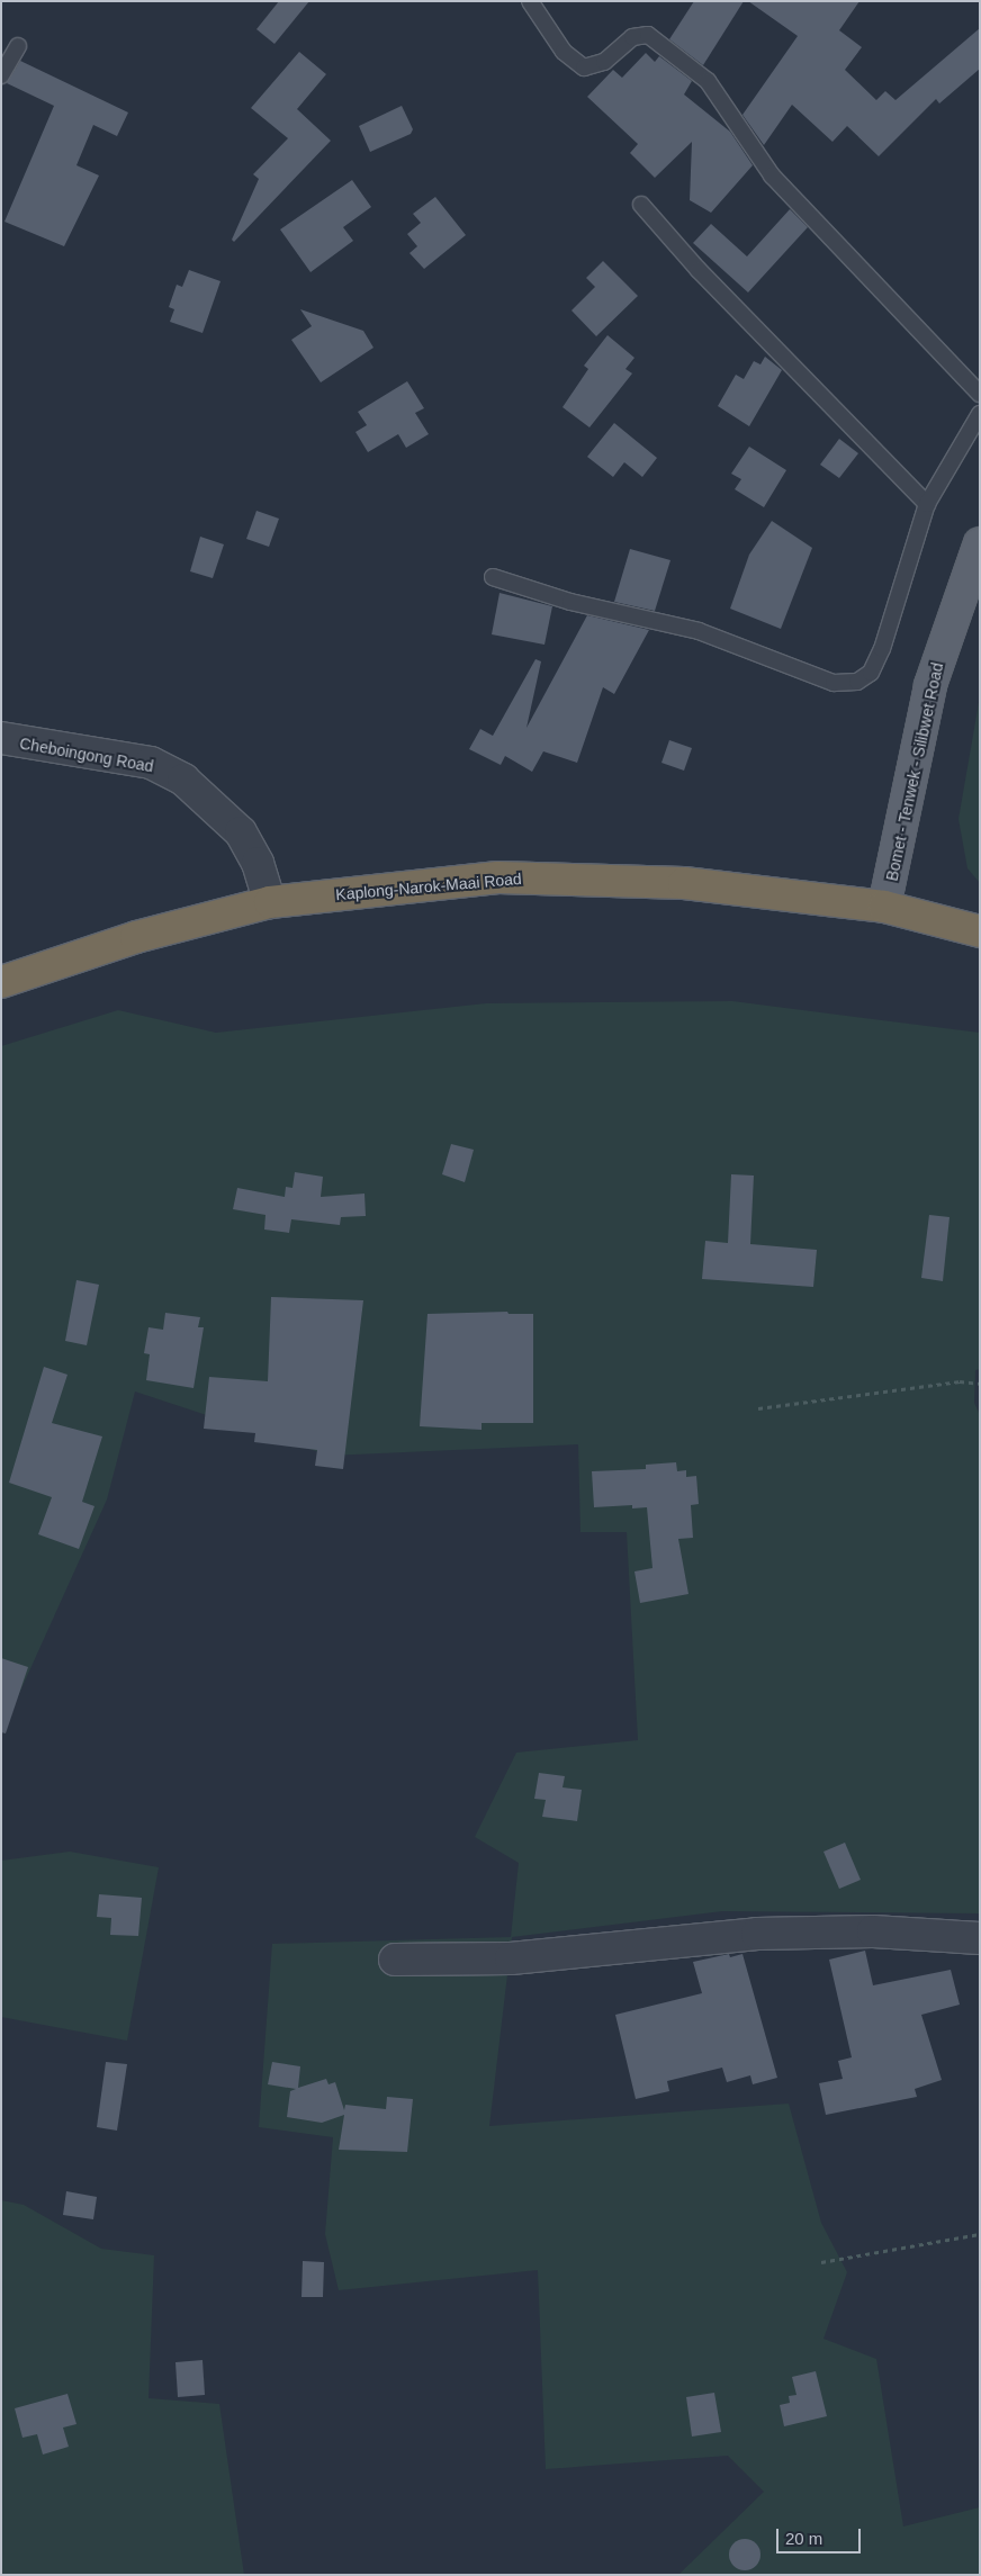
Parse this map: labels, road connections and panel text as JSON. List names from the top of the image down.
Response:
{
  "streets": {
    "highway": ["Kaplong-Narok-Maai Road"],
    "main road": ["Bomet - Tenwek - Silibwet Road"],
    "street": ["Cheboingong Road"]
  },
  "crossings": [
    ["Cheboingong Road", "Kaplong-Narok-Maai Road"],
    ["Bomet - Tenwek - Silibwet Road", "Kaplong-Narok-Maai Road"]
  ],
  "scale_bar": "20 m"
}
